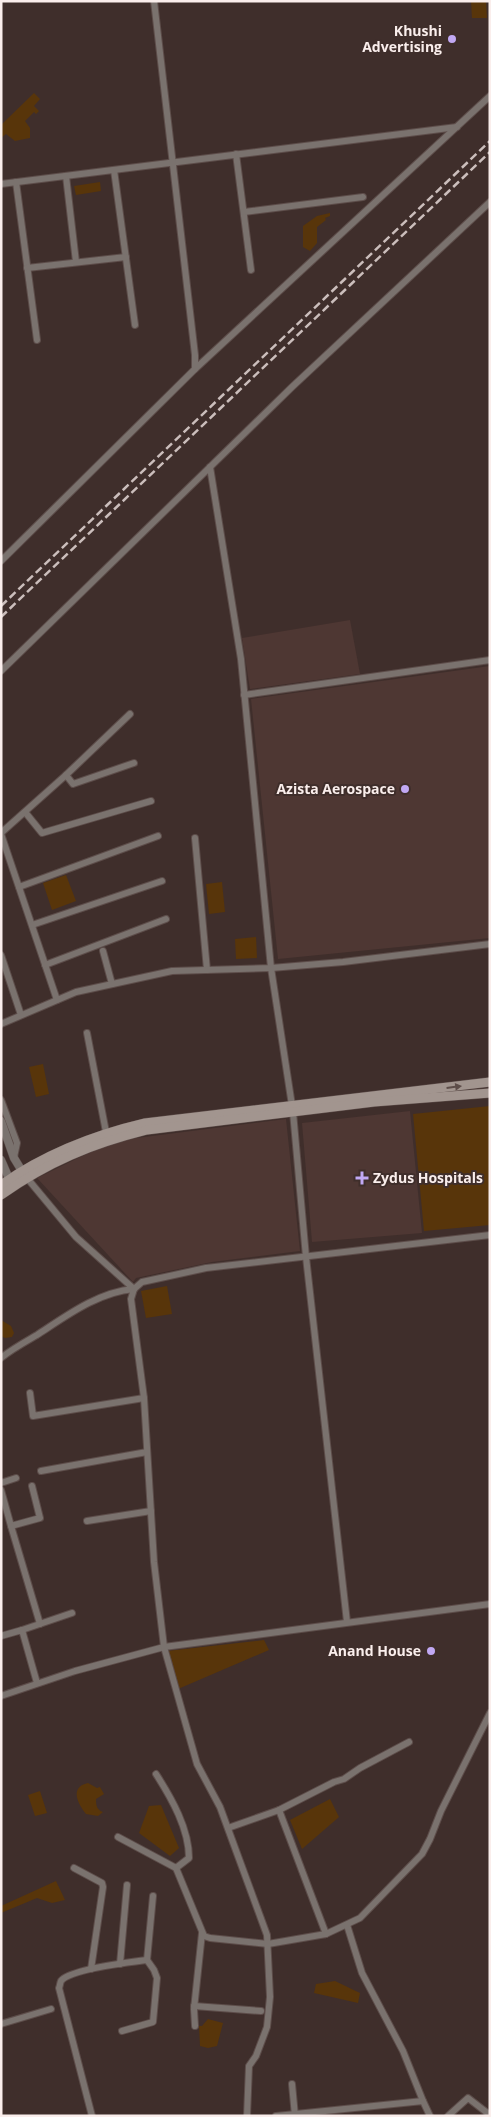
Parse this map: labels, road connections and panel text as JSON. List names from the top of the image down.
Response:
{
  "places": {
    "other": ["Khushi Advertising", "Azista Aerospace", "Anand House"],
    "health": ["Zydus Hospitals"]
  }
}
